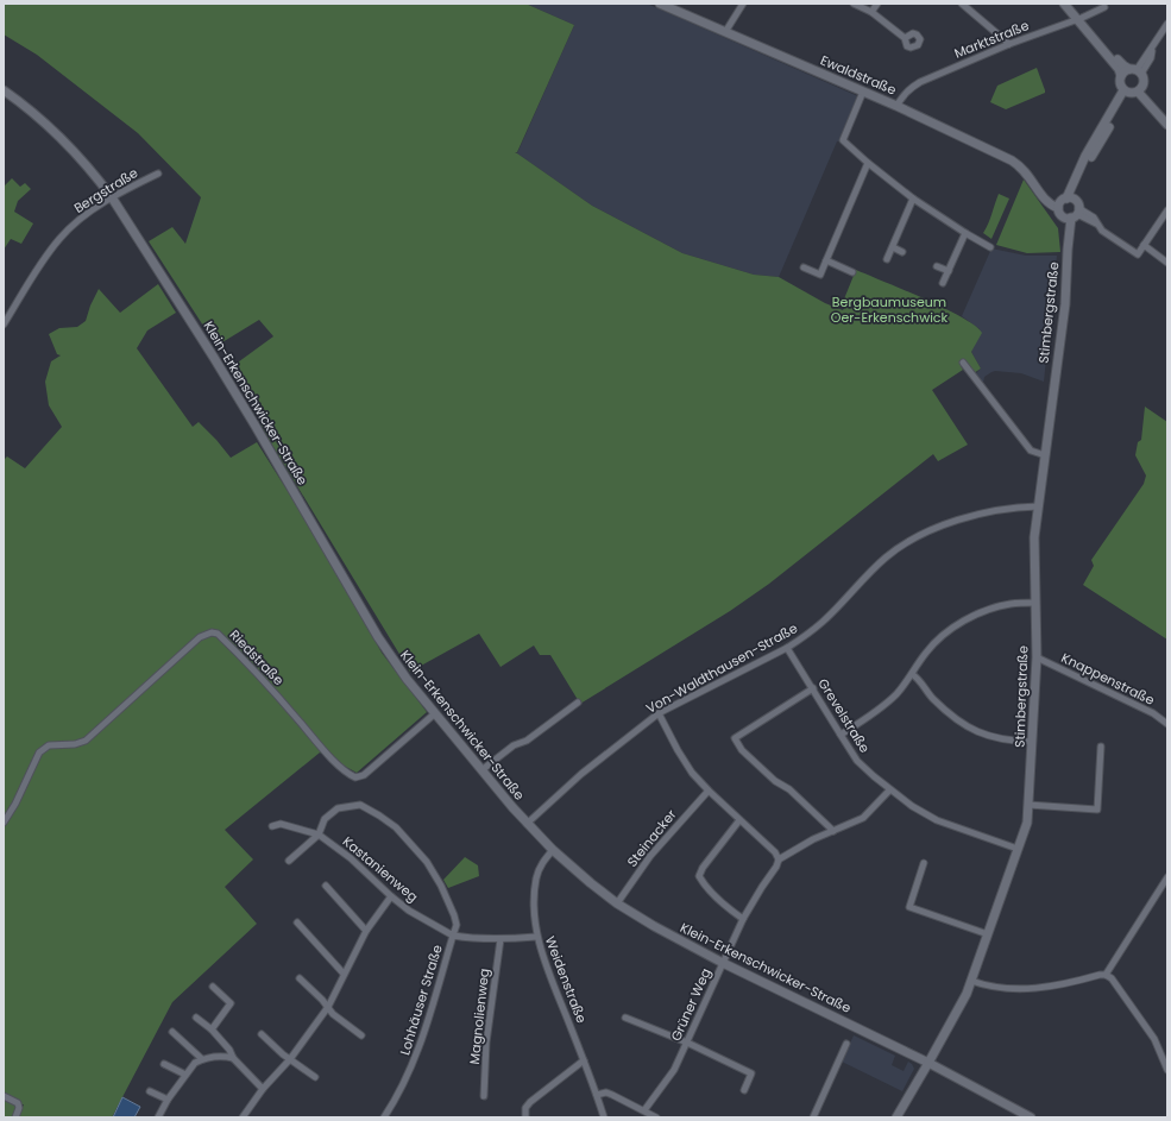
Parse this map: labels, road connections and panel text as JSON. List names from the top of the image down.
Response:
{
  "streets": {
    "street": [
      "Marktstraße",
      "Ewaldstraße",
      "Bergstraße",
      "Stimbergstraße",
      "Klein-Erkenschwicker-Straße",
      "Riedstraße",
      "Von-Waldthausen-Straße",
      "Knappenstraße",
      "Grevelstraße",
      "Steinacker",
      "Kastanienweg",
      "Weidenstraße",
      "Lohhäuser Straße",
      "Grüner Weg",
      "Magnolienweg"
    ]
  },
  "crossings": [
    ["Marktstraße", "Ewaldstraße"],
    ["Ewaldstraße", "Stimbergstraße"],
    ["Bergstraße", "Klein-Erkenschwicker-Straße"],
    ["Stimbergstraße", "Klein-Erkenschwicker-Straße"],
    ["Stimbergstraße", "Von-Waldthausen-Straße"],
    ["Stimbergstraße", "Knappenstraße"],
    ["Stimbergstraße", "Grevelstraße"],
    ["Klein-Erkenschwicker-Straße", "Riedstraße"],
    ["Klein-Erkenschwicker-Straße", "Von-Waldthausen-Straße"],
    ["Klein-Erkenschwicker-Straße", "Steinacker"],
    ["Klein-Erkenschwicker-Straße", "Weidenstraße"],
    ["Klein-Erkenschwicker-Straße", "Grüner Weg"],
    ["Von-Waldthausen-Straße", "Grevelstraße"],
    ["Grevelstraße", "Grüner Weg"],
    ["Kastanienweg", "Lohhäuser Straße"],
    ["Weidenstraße", "Lohhäuser Straße"],
    ["Lohhäuser Straße", "Magnolienweg"]
  ],
  "parks": ["Bergbaumuseum Oer-Erkenschwick"]
}
